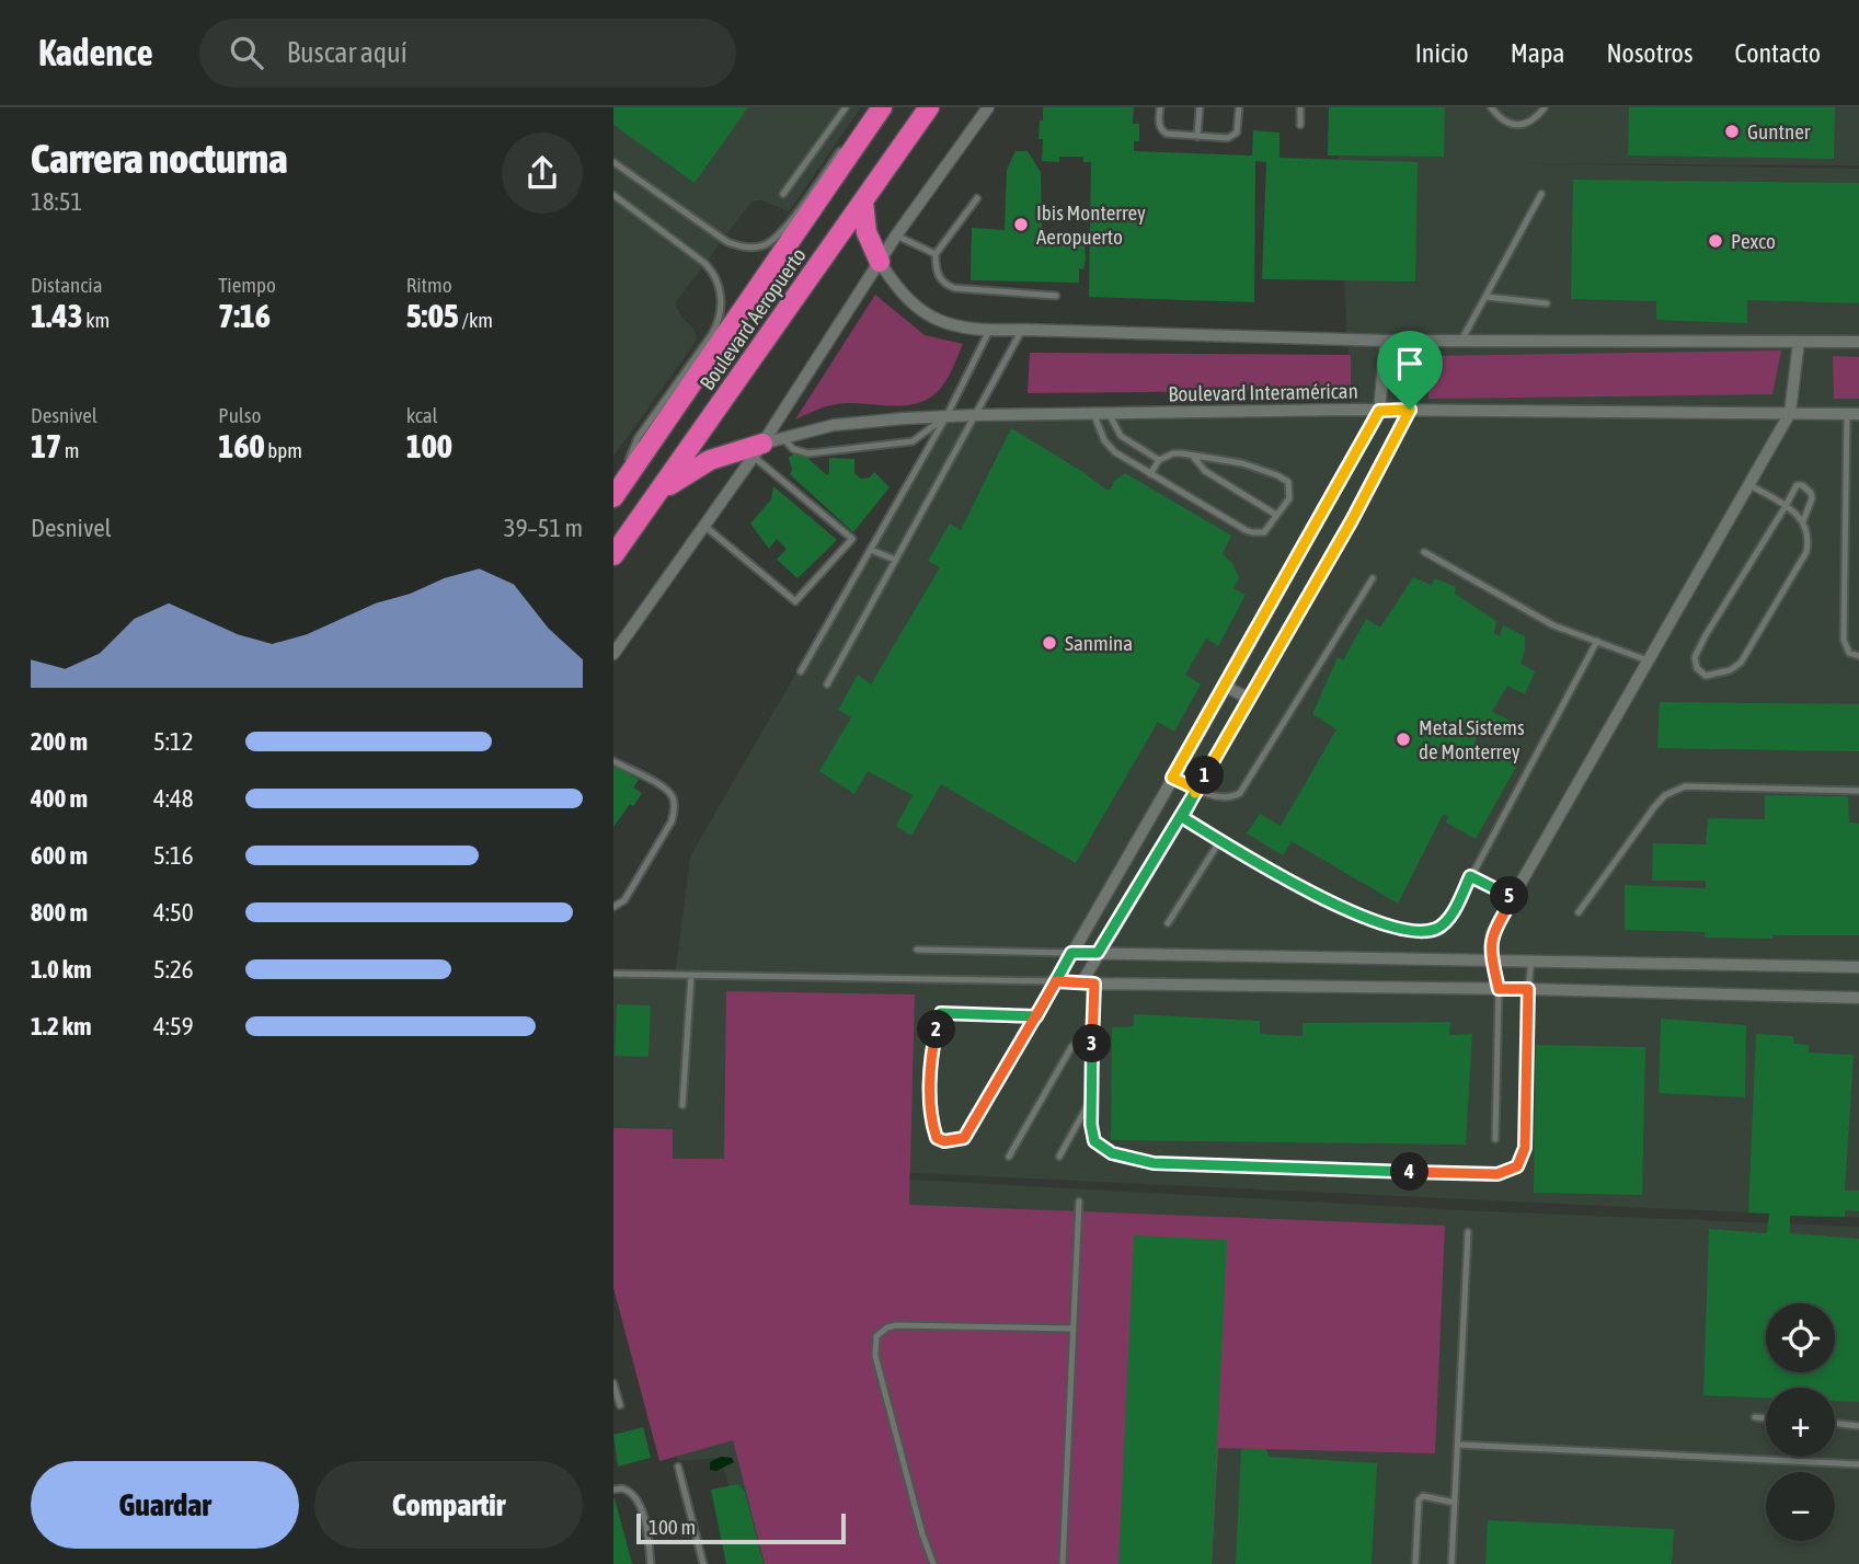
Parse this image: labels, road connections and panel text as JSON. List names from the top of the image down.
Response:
{
  "streets": {
    "highway": ["Boulevard Aeropuerto"],
    "street": ["Boulevard Interamérican"]
  },
  "places": [
    "Guntner",
    "Ibis Monterrey Aeropuerto",
    "Pexco",
    "Sanmina",
    "Metal Sistems de Monterrey"
  ],
  "scale_bar": "100 m",
  "page": {
    "header": "Kadence",
    "search": "Buscar aquí",
    "nav": [
      "Inicio",
      "Mapa",
      "Nosotros",
      "Contacto"
    ],
    "heading": ["Carrera nocturna", "18:51"],
    "stats": [
      ["Distancia", "1.43 km"],
      ["Tiempo", "7:16"],
      ["Ritmo", "5:05 /km"],
      ["Desnivel", "17 m"],
      ["Pulso", "160 bpm"],
      ["kcal", "100"]
    ],
    "chart": ["Desnivel", "39–51 m"],
    "list": [
      {
        "name": "200 m",
        "note": "5:12"
      },
      {
        "name": "400 m",
        "note": "4:48"
      },
      {
        "name": "600 m",
        "note": "5:16"
      },
      {
        "name": "800 m",
        "note": "4:50"
      },
      {
        "name": "1.0 km",
        "note": "5:26"
      },
      {
        "name": "1.2 km",
        "note": "4:59"
      }
    ],
    "pins": [
      "1",
      "5",
      "2",
      "3",
      "4"
    ],
    "map_buttons": ["+", "−"],
    "buttons": ["Guardar", "Compartir"],
    "scale": "100 m"
  }
}
